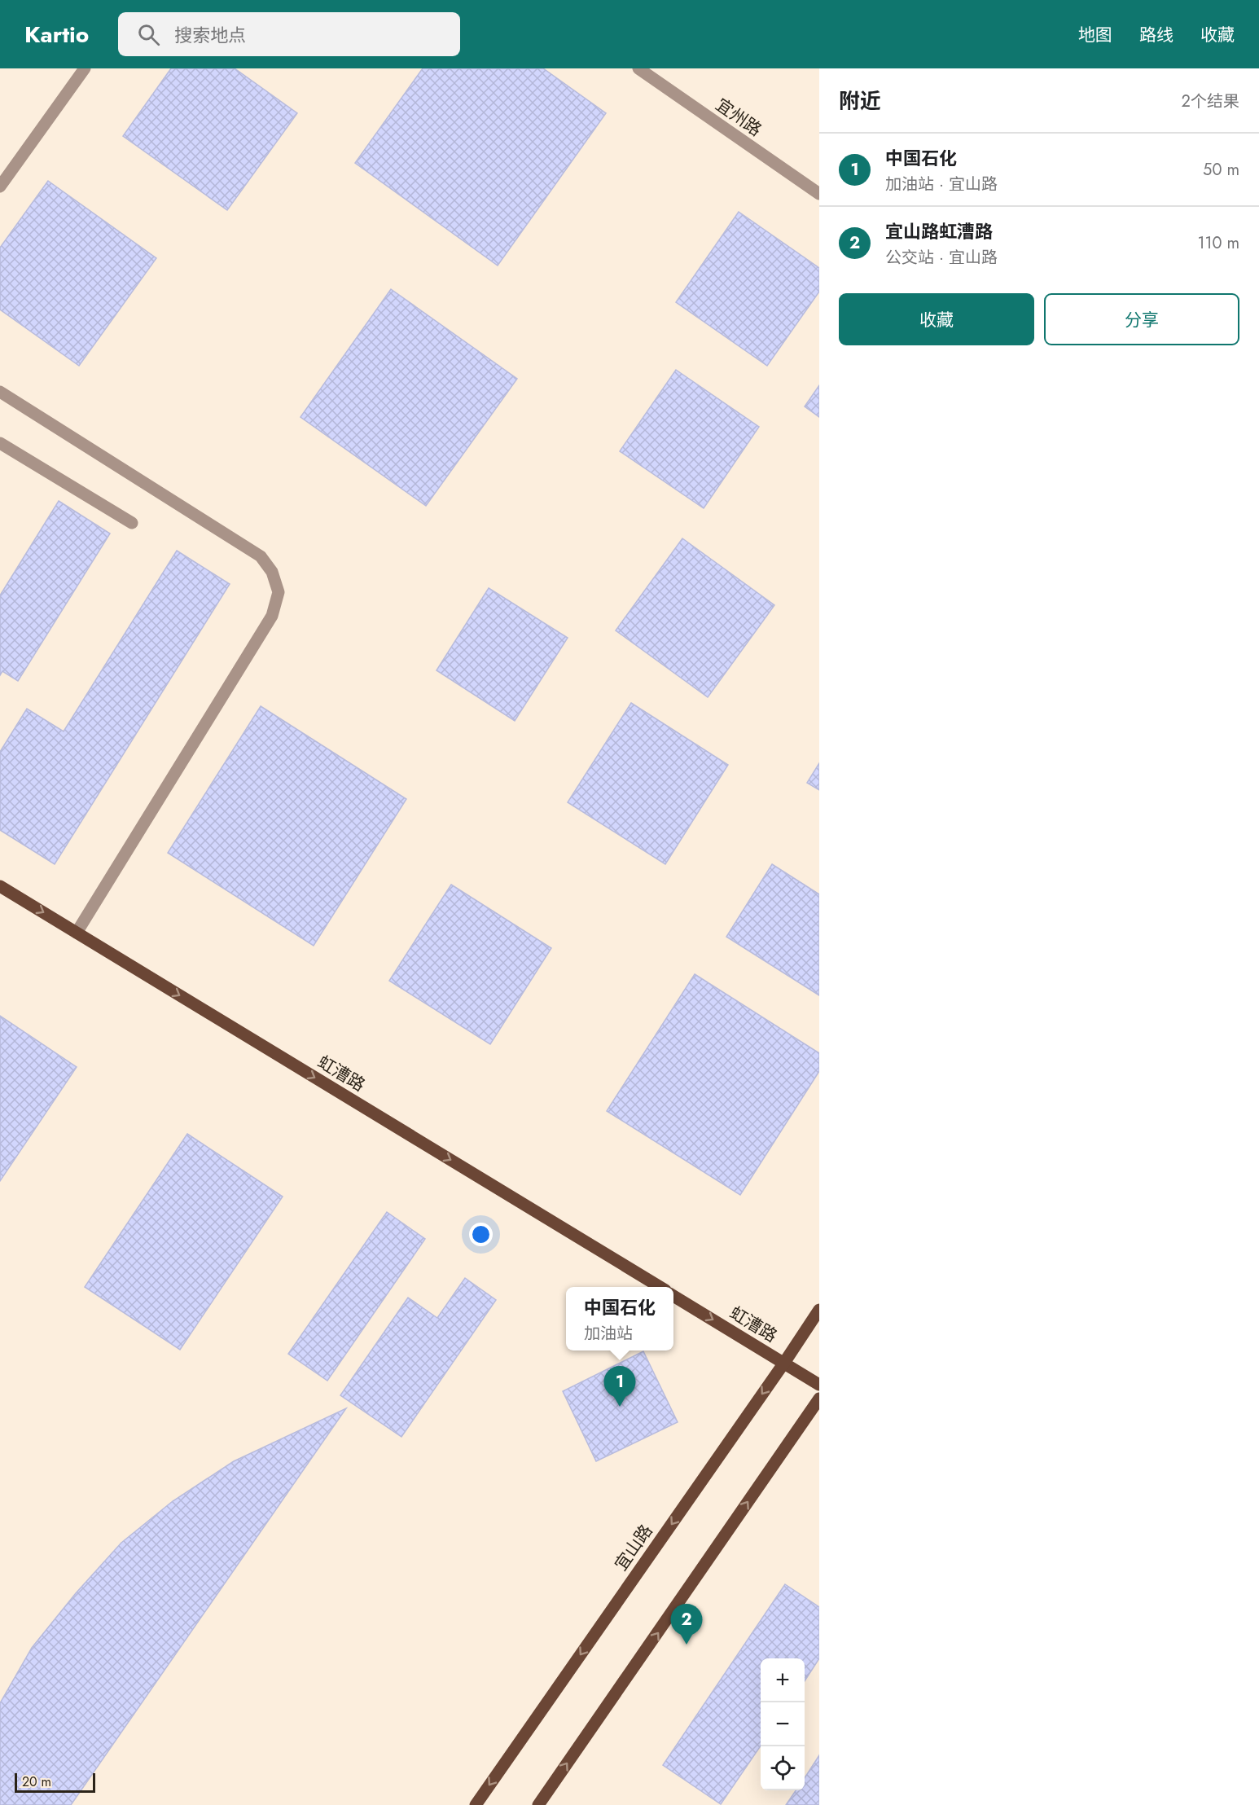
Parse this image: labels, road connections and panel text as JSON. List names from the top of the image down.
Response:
{
  "streets": {
    "main road": ["虹漕路", "宜山路"],
    "street": ["宜州路"]
  },
  "crossings": [
    ["虹漕路", "宜山路"]
  ],
  "one_way": ["虹漕路"],
  "scale_bar": "20 m",
  "page": {
    "header": "Kartio",
    "search": "搜索地点",
    "nav": ["地图", "路线", "收藏"],
    "heading": ["附近", "2个结果"],
    "list": [
      {
        "mark": "1",
        "name": "中国石化",
        "note": "加油站 · 宜山路",
        "value": "50 m"
      },
      {
        "mark": "2",
        "name": "宜山路虹漕路",
        "note": "公交站 · 宜山路",
        "value": "110 m"
      }
    ],
    "buttons": ["收藏", "分享"],
    "popup": ["中国石化", "加油站"],
    "pins": ["1", "2"],
    "map_buttons": ["+", "−"],
    "scale": "20 m"
  }
}
